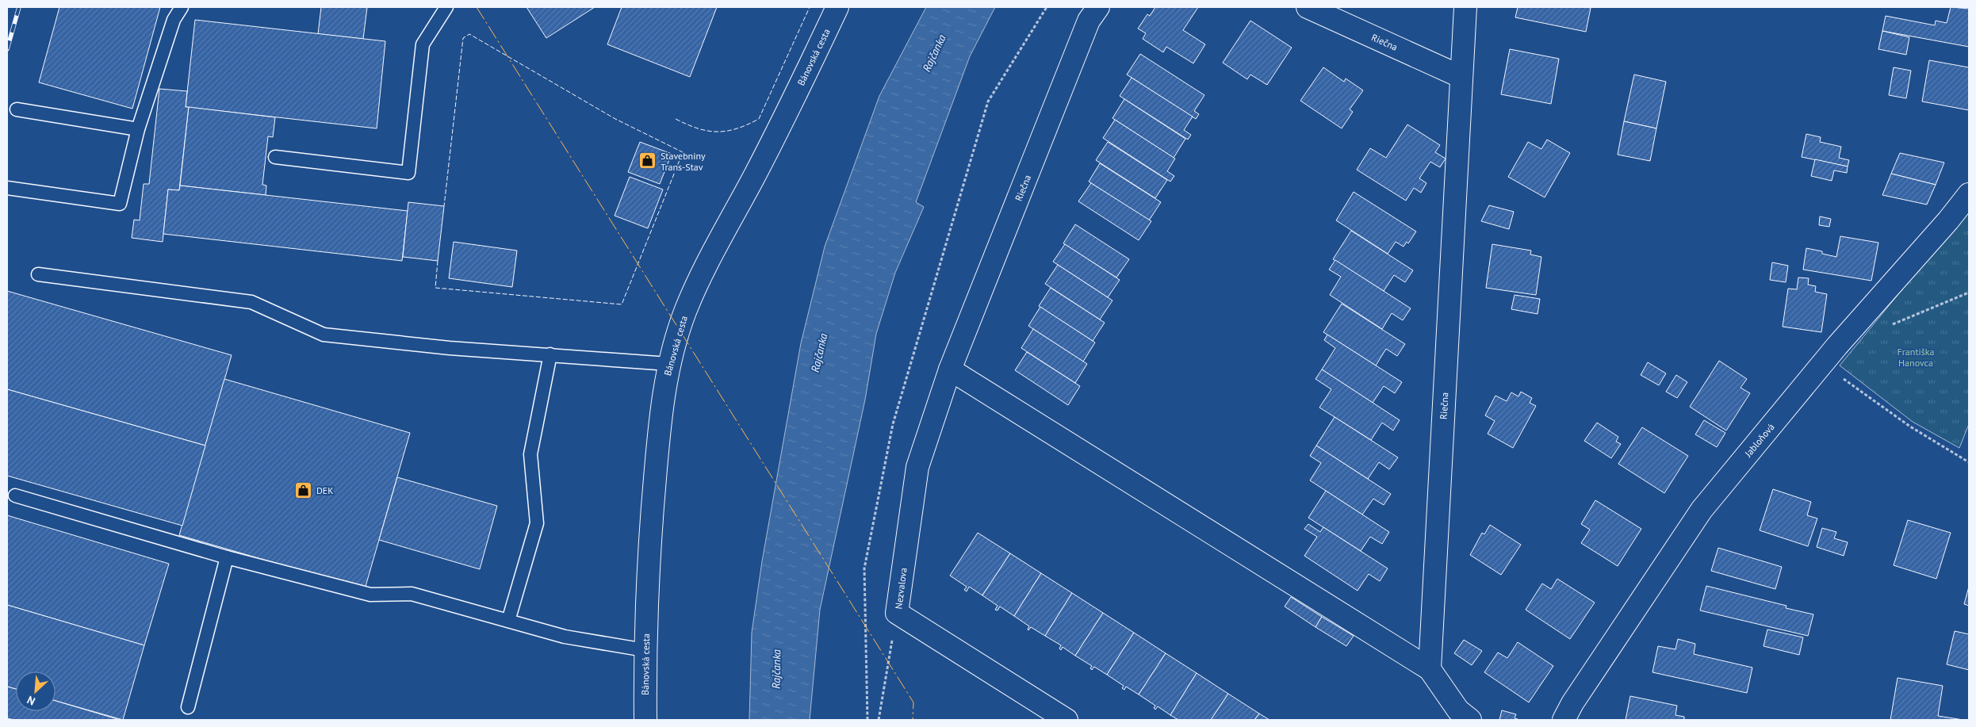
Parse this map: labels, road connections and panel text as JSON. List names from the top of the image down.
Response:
{
  "streets": {
    "street": [
      "Riečna",
      "Bánovská cesta",
      "Jabloňová",
      "Nezvalova"
    ]
  },
  "crossings": [
    ["Riečna", "Nezvalova"]
  ],
  "water": ["Rajčanka"],
  "parks": ["Františka Hanovca"],
  "places": {
    "shop": ["Stavebniny Trans-Stav", "DEK"]
  },
  "north": "bottom left"
}
